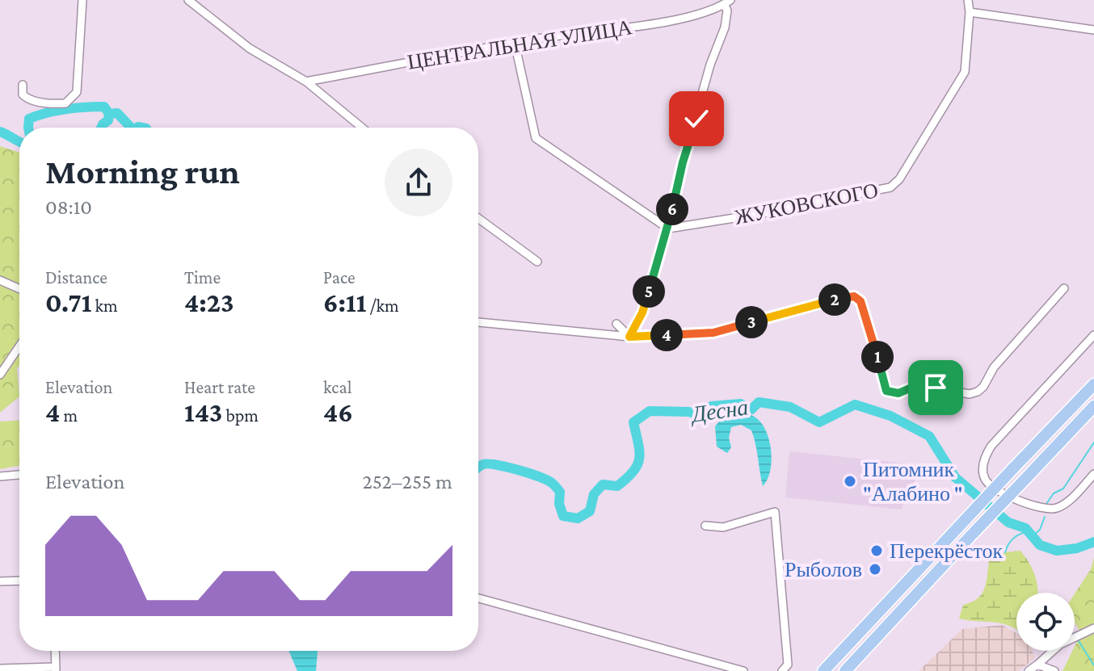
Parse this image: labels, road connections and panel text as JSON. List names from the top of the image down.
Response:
{
  "streets": {
    "street": ["ЦЕНТРАЛЬНАЯ УЛИЦА", "ЖУКОВСКОГО"]
  },
  "water": ["Десна"],
  "places": ["Питомник \"Алабино \"", "Перекрёсток", "Рыболов"],
  "page": {
    "heading": ["Morning run", "08:10"],
    "pins": [
      "6",
      "5",
      "2",
      "3",
      "4",
      "1"
    ],
    "stats": [
      ["Distance", "0.71 km"],
      ["Time", "4:23"],
      ["Pace", "6:11 /km"],
      ["Elevation", "4 m"],
      ["Heart rate", "143 bpm"],
      ["kcal", "46"]
    ],
    "chart": ["Elevation", "252–255 m"]
  }
}
